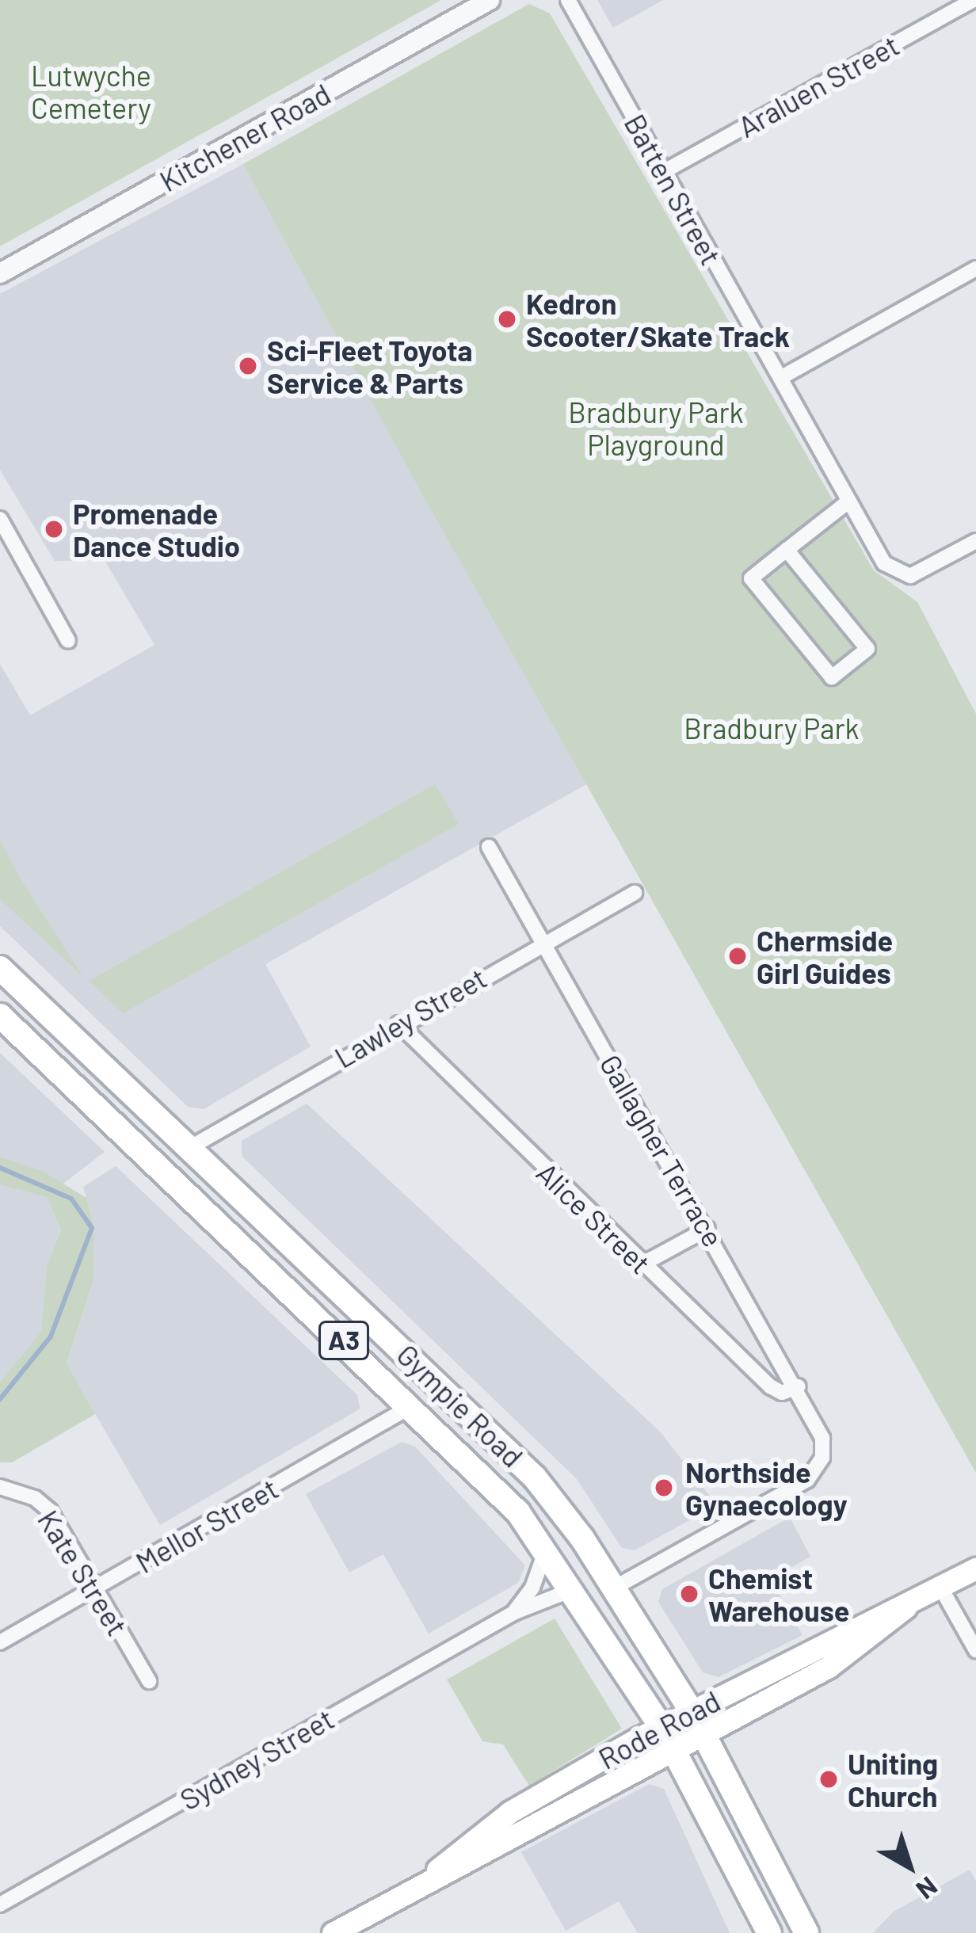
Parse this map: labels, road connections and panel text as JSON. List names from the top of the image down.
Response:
{
  "streets": {
    "highway": ["A3", "Gympie Road"],
    "main road": ["Rode Road"],
    "street": [
      "Araluen Street",
      "Kitchener Road",
      "Batten Street",
      "Lawley Street",
      "Gallagher Terrace",
      "Alice Street",
      "Mellor Street",
      "Kate Street",
      "Sydney Street"
    ]
  },
  "crossings": [
    ["Araluen Street", "Batten Street"],
    ["Lawley Street", "Gallagher Terrace"],
    ["Lawley Street", "Alice Street"],
    ["Lawley Street", "Gympie Road"],
    ["Gallagher Terrace", "Alice Street"],
    ["Gallagher Terrace", "Gympie Road"],
    ["Gympie Road", "Mellor Street"],
    ["Gympie Road", "Rode Road"],
    ["Gympie Road", "Sydney Street"],
    ["Mellor Street", "Kate Street"]
  ],
  "parks": ["Lutwyche Cemetery", "Bradbury Park Playground", "Bradbury Park"],
  "places": [
    "Kedron Scooter/Skate Track",
    "Sci-Fleet Toyota Service & Parts",
    "Promenade Dance Studio",
    "Chermside Girl Guides",
    "Northside Gynaecology",
    "Chemist Warehouse",
    "Uniting Church"
  ],
  "north": "bottom right"
}
